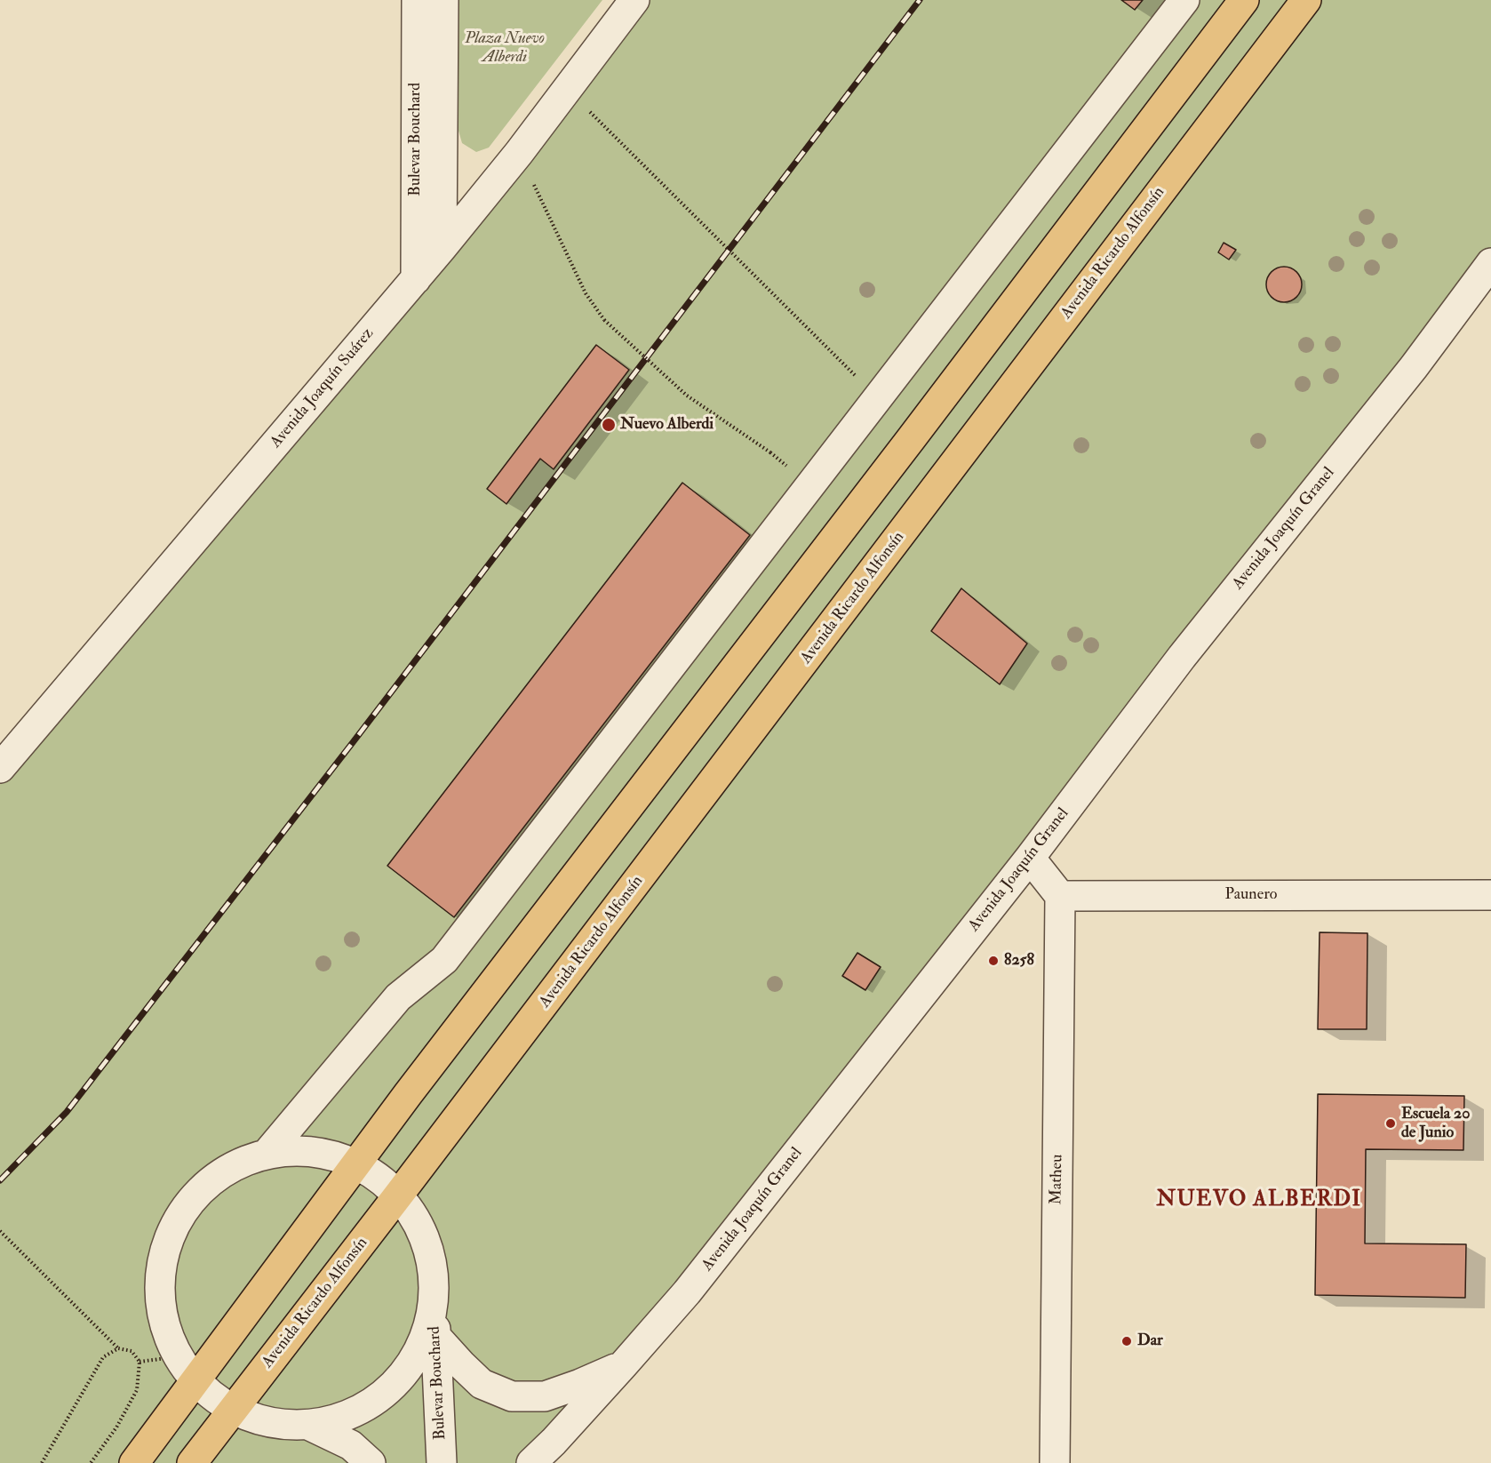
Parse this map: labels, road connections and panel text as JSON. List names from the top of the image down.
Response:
{
  "streets": {
    "highway": ["Avenida Ricardo Alfonsín"],
    "street": [
      "Bulevar Bouchard",
      "Avenida Joaquín Suárez",
      "Avenida Joaquín Granel",
      "Paunero",
      "Matheu"
    ]
  },
  "crossings": [
    ["Bulevar Bouchard", "Avenida Joaquín Suárez"],
    ["Paunero", "Matheu"]
  ],
  "districts": ["NUEVO ALBERDI"],
  "parks": ["Plaza Nuevo Alberdi"],
  "places": [
    "Nuevo Alberdi",
    "8258",
    "Escuela 20 de Junio",
    "Dar"
  ]
}
